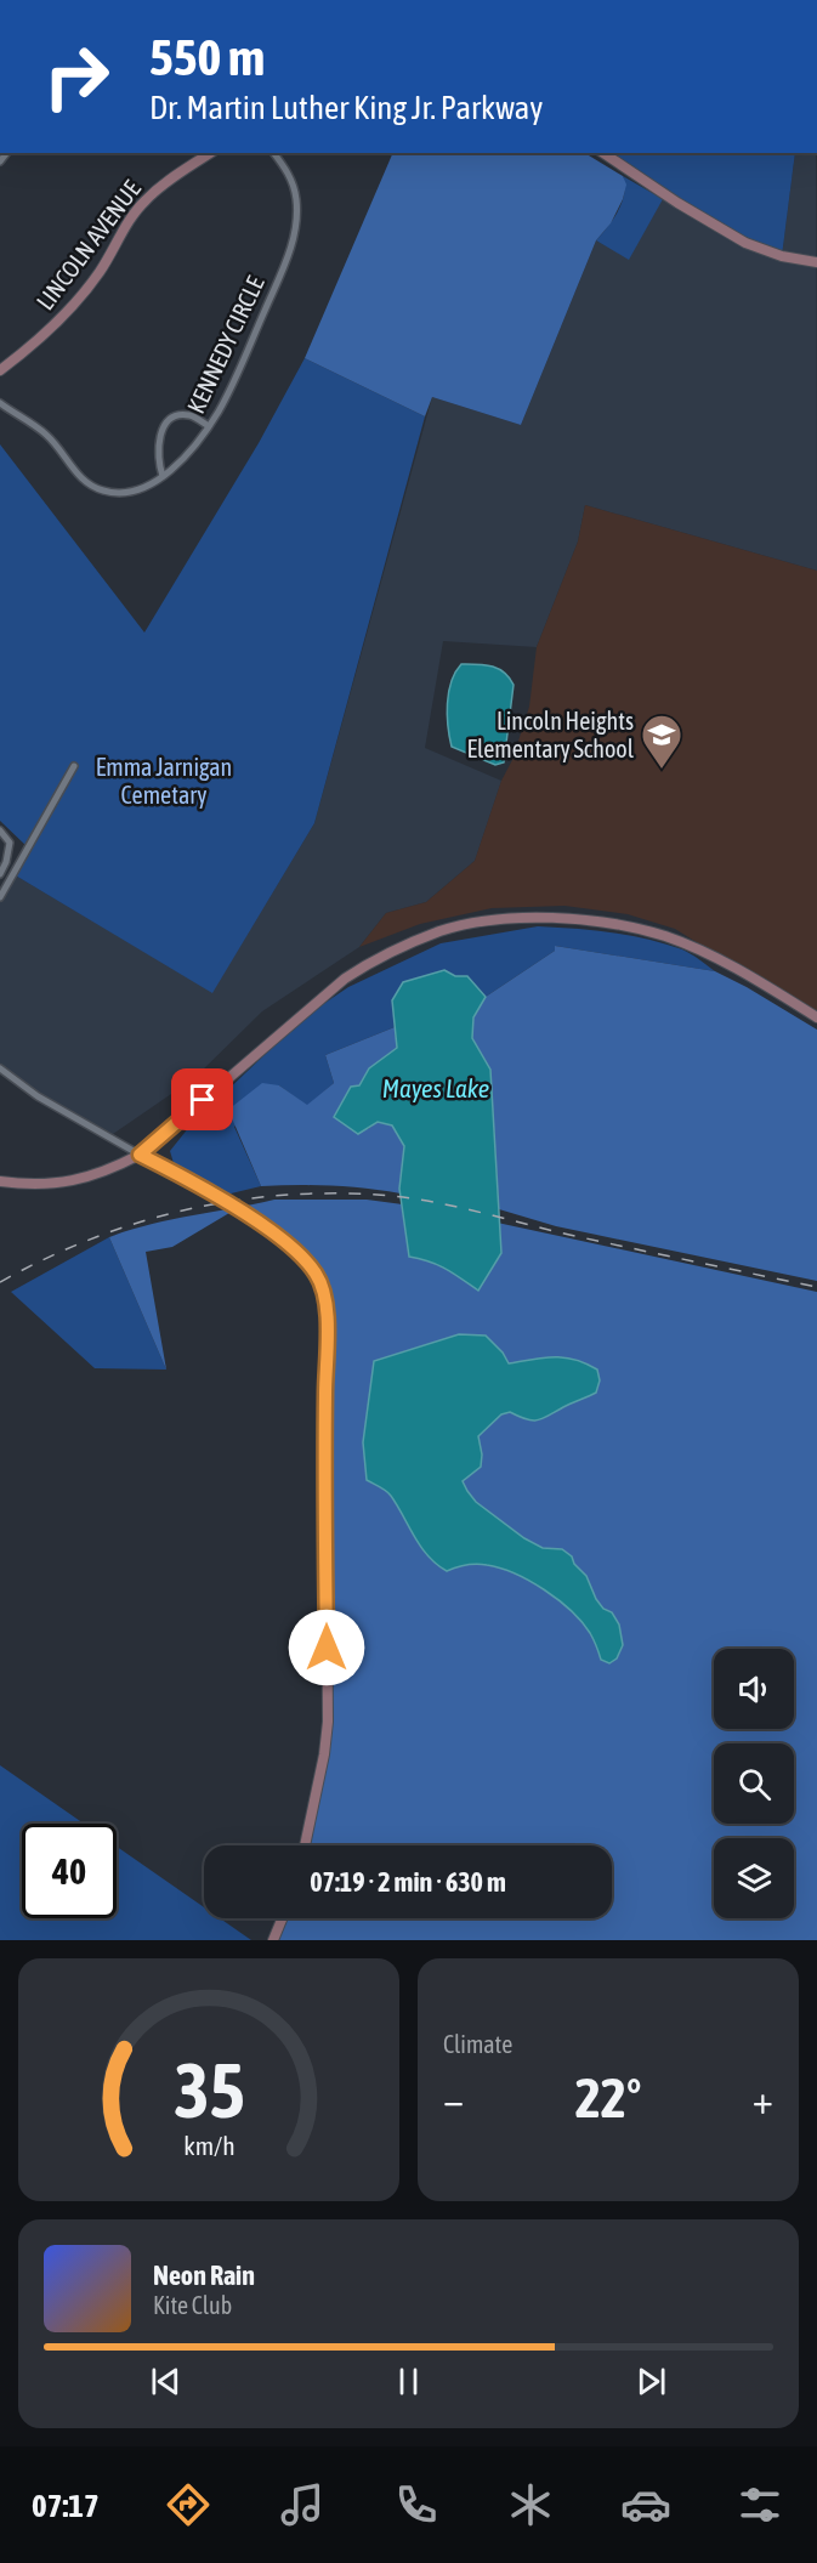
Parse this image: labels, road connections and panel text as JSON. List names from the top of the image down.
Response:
{
  "streets": {
    "street": ["LINCOLN AVENUE", "KENNEDY CIRCLE"]
  },
  "water": ["Mayes Lake"],
  "parks": ["Emma Jarnigan Cemetary"],
  "places": {
    "school or university": ["Lincoln Heights Elementary School"]
  },
  "page": {
    "turn": ["550 m", "Dr. Martin Luther King Jr. Parkway"],
    "limit": "40",
    "trip": "07:19 · 2 min · 630 m",
    "tile": "Climate",
    "heat": ["−", "22°", "+"],
    "song": ["Neon Rain", "Kite Club"],
    "tabs": "07:17",
    "gauge": ["35", "km/h"]
  }
}
